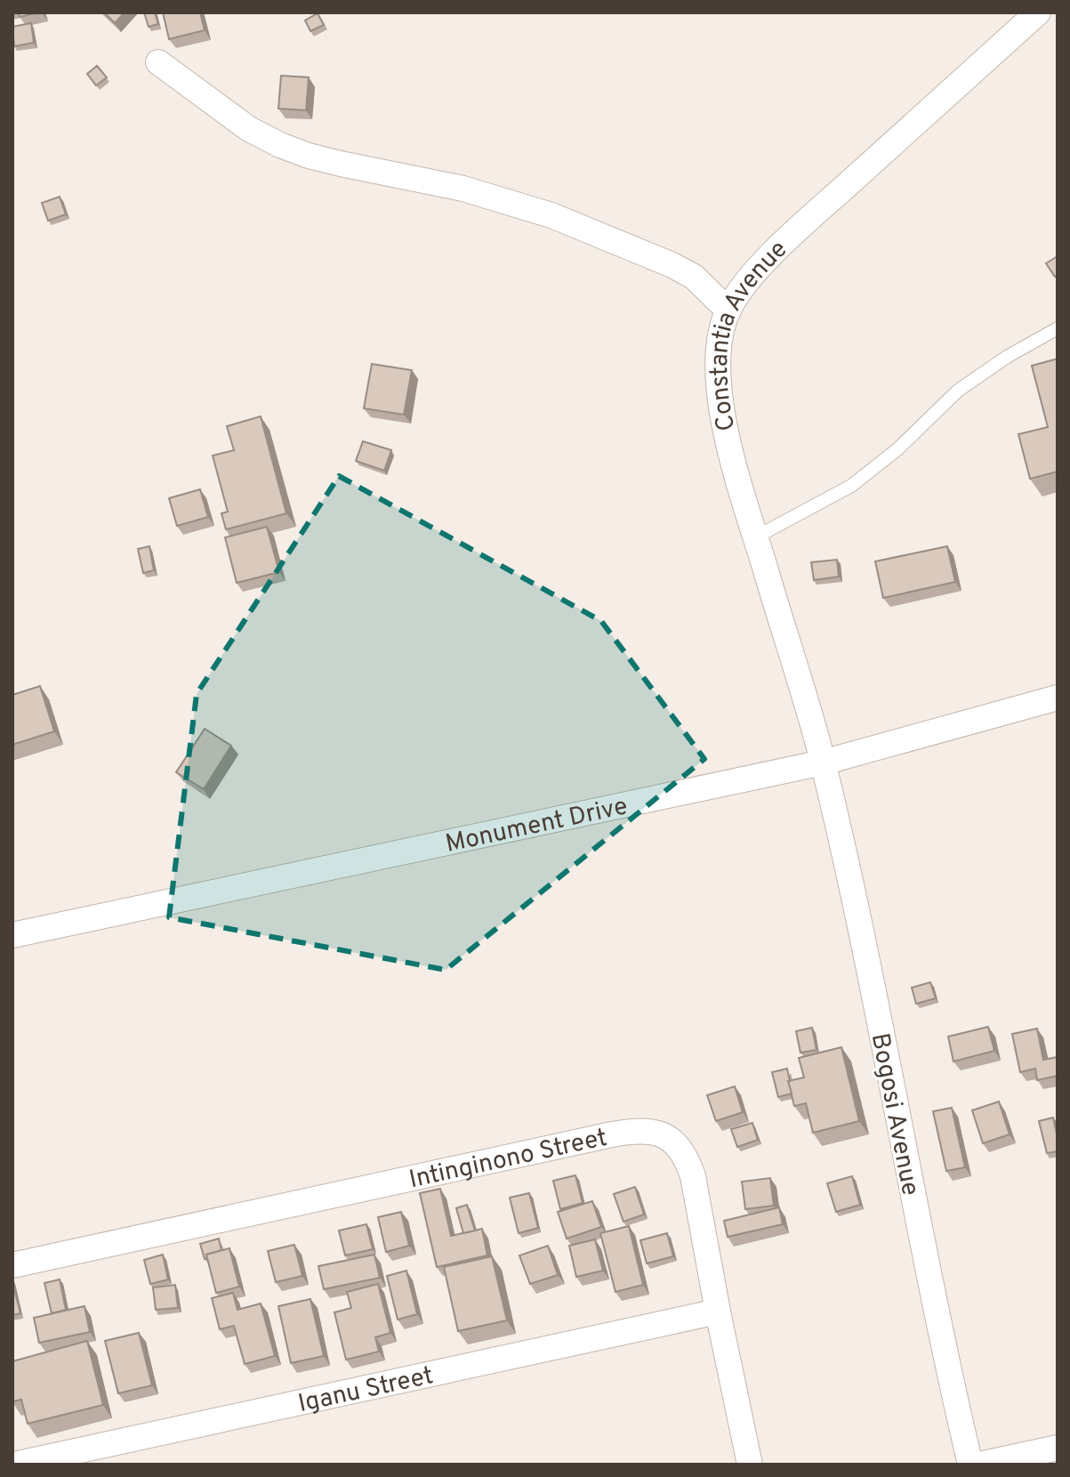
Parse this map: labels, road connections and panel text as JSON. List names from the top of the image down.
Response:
{
  "streets": {
    "street": [
      "Constantia Avenue",
      "Monument Drive",
      "Bogosi Avenue",
      "Intinginono Street",
      "Iganu Street"
    ]
  },
  "crossings": [
    ["Constantia Avenue", "Monument Drive"],
    ["Constantia Avenue", "Bogosi Avenue"],
    ["Monument Drive", "Bogosi Avenue"],
    ["Intinginono Street", "Iganu Street"]
  ]
}
